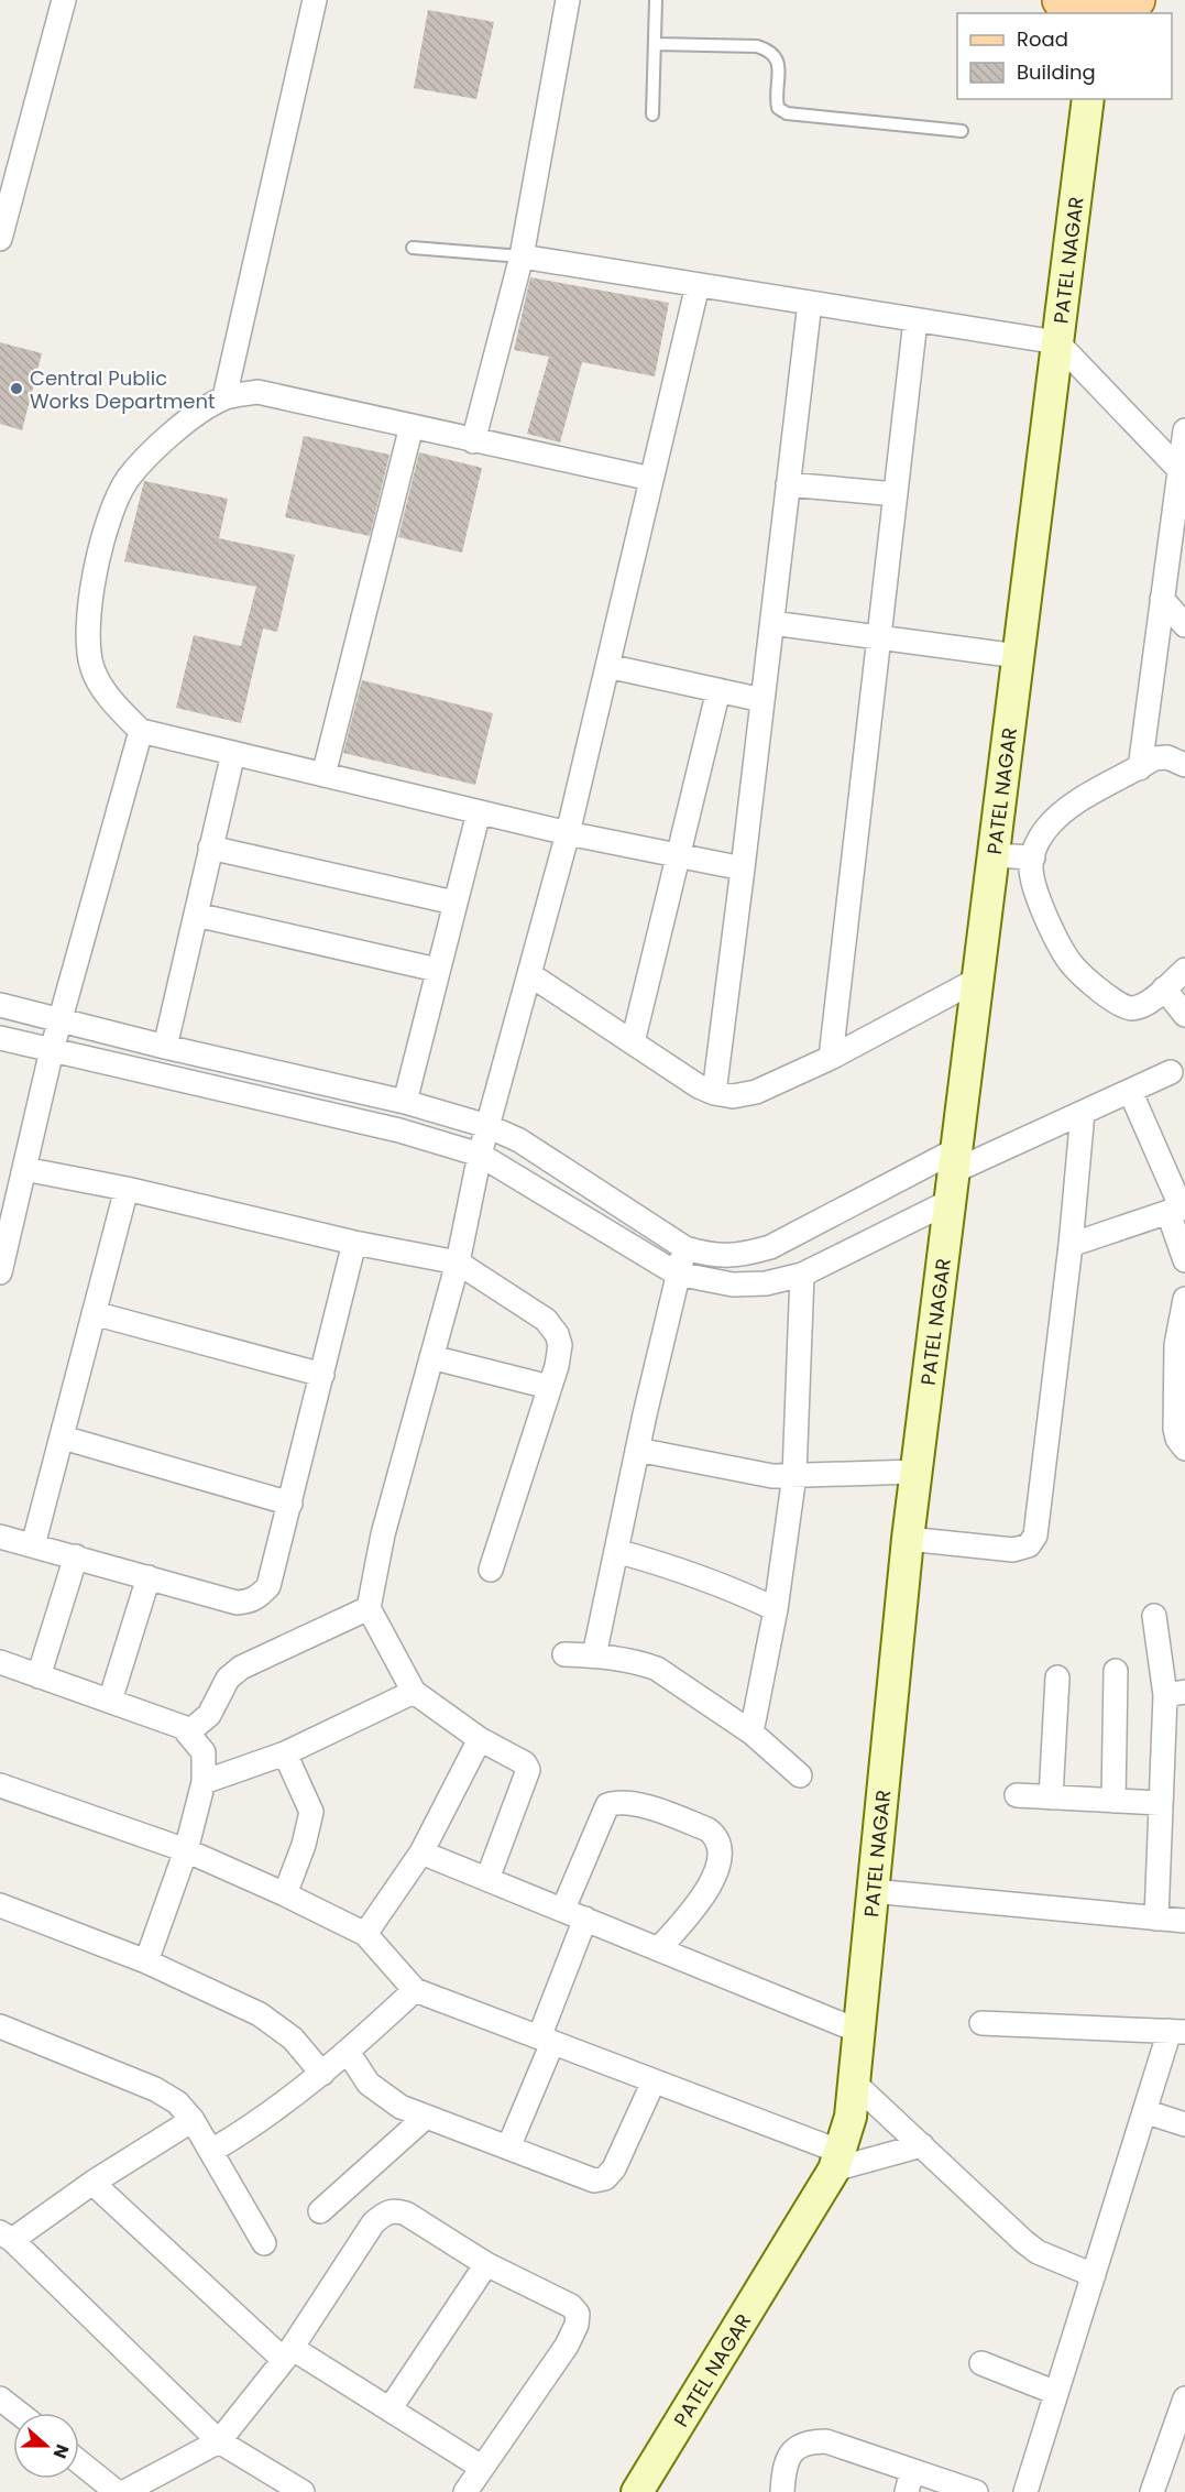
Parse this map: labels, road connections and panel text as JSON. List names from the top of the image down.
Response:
{
  "streets": {
    "street": ["PATEL NAGAR"]
  },
  "places": ["Central Public Works Department"],
  "legend": ["Road", "Building"],
  "north": "right"
}
